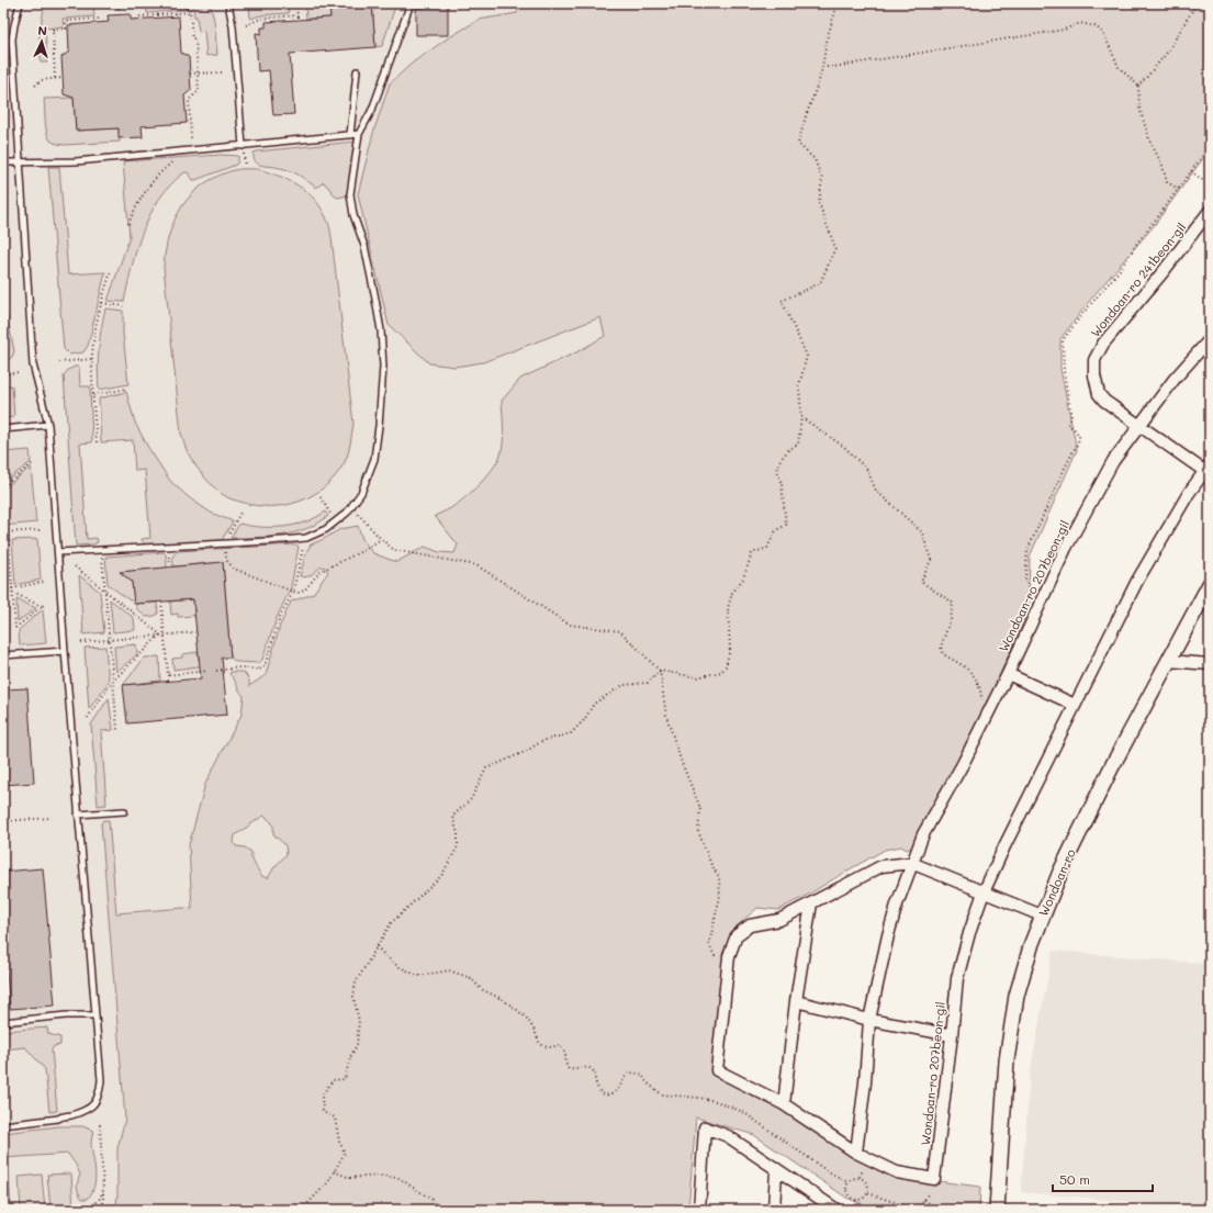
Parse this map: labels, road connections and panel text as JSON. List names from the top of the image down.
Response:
{
  "streets": {
    "street": ["Wondoan-ro 241beon-gil", "Wondoan-ro 207beon-gil", "Wondoan-ro"]
  },
  "crossings": [
    ["Wondoan-ro 241beon-gil", "Wondoan-ro 207beon-gil"],
    ["Wondoan-ro 207beon-gil", "Wondoan-ro"]
  ],
  "scale_bar": "50 m",
  "north": "top"
}
